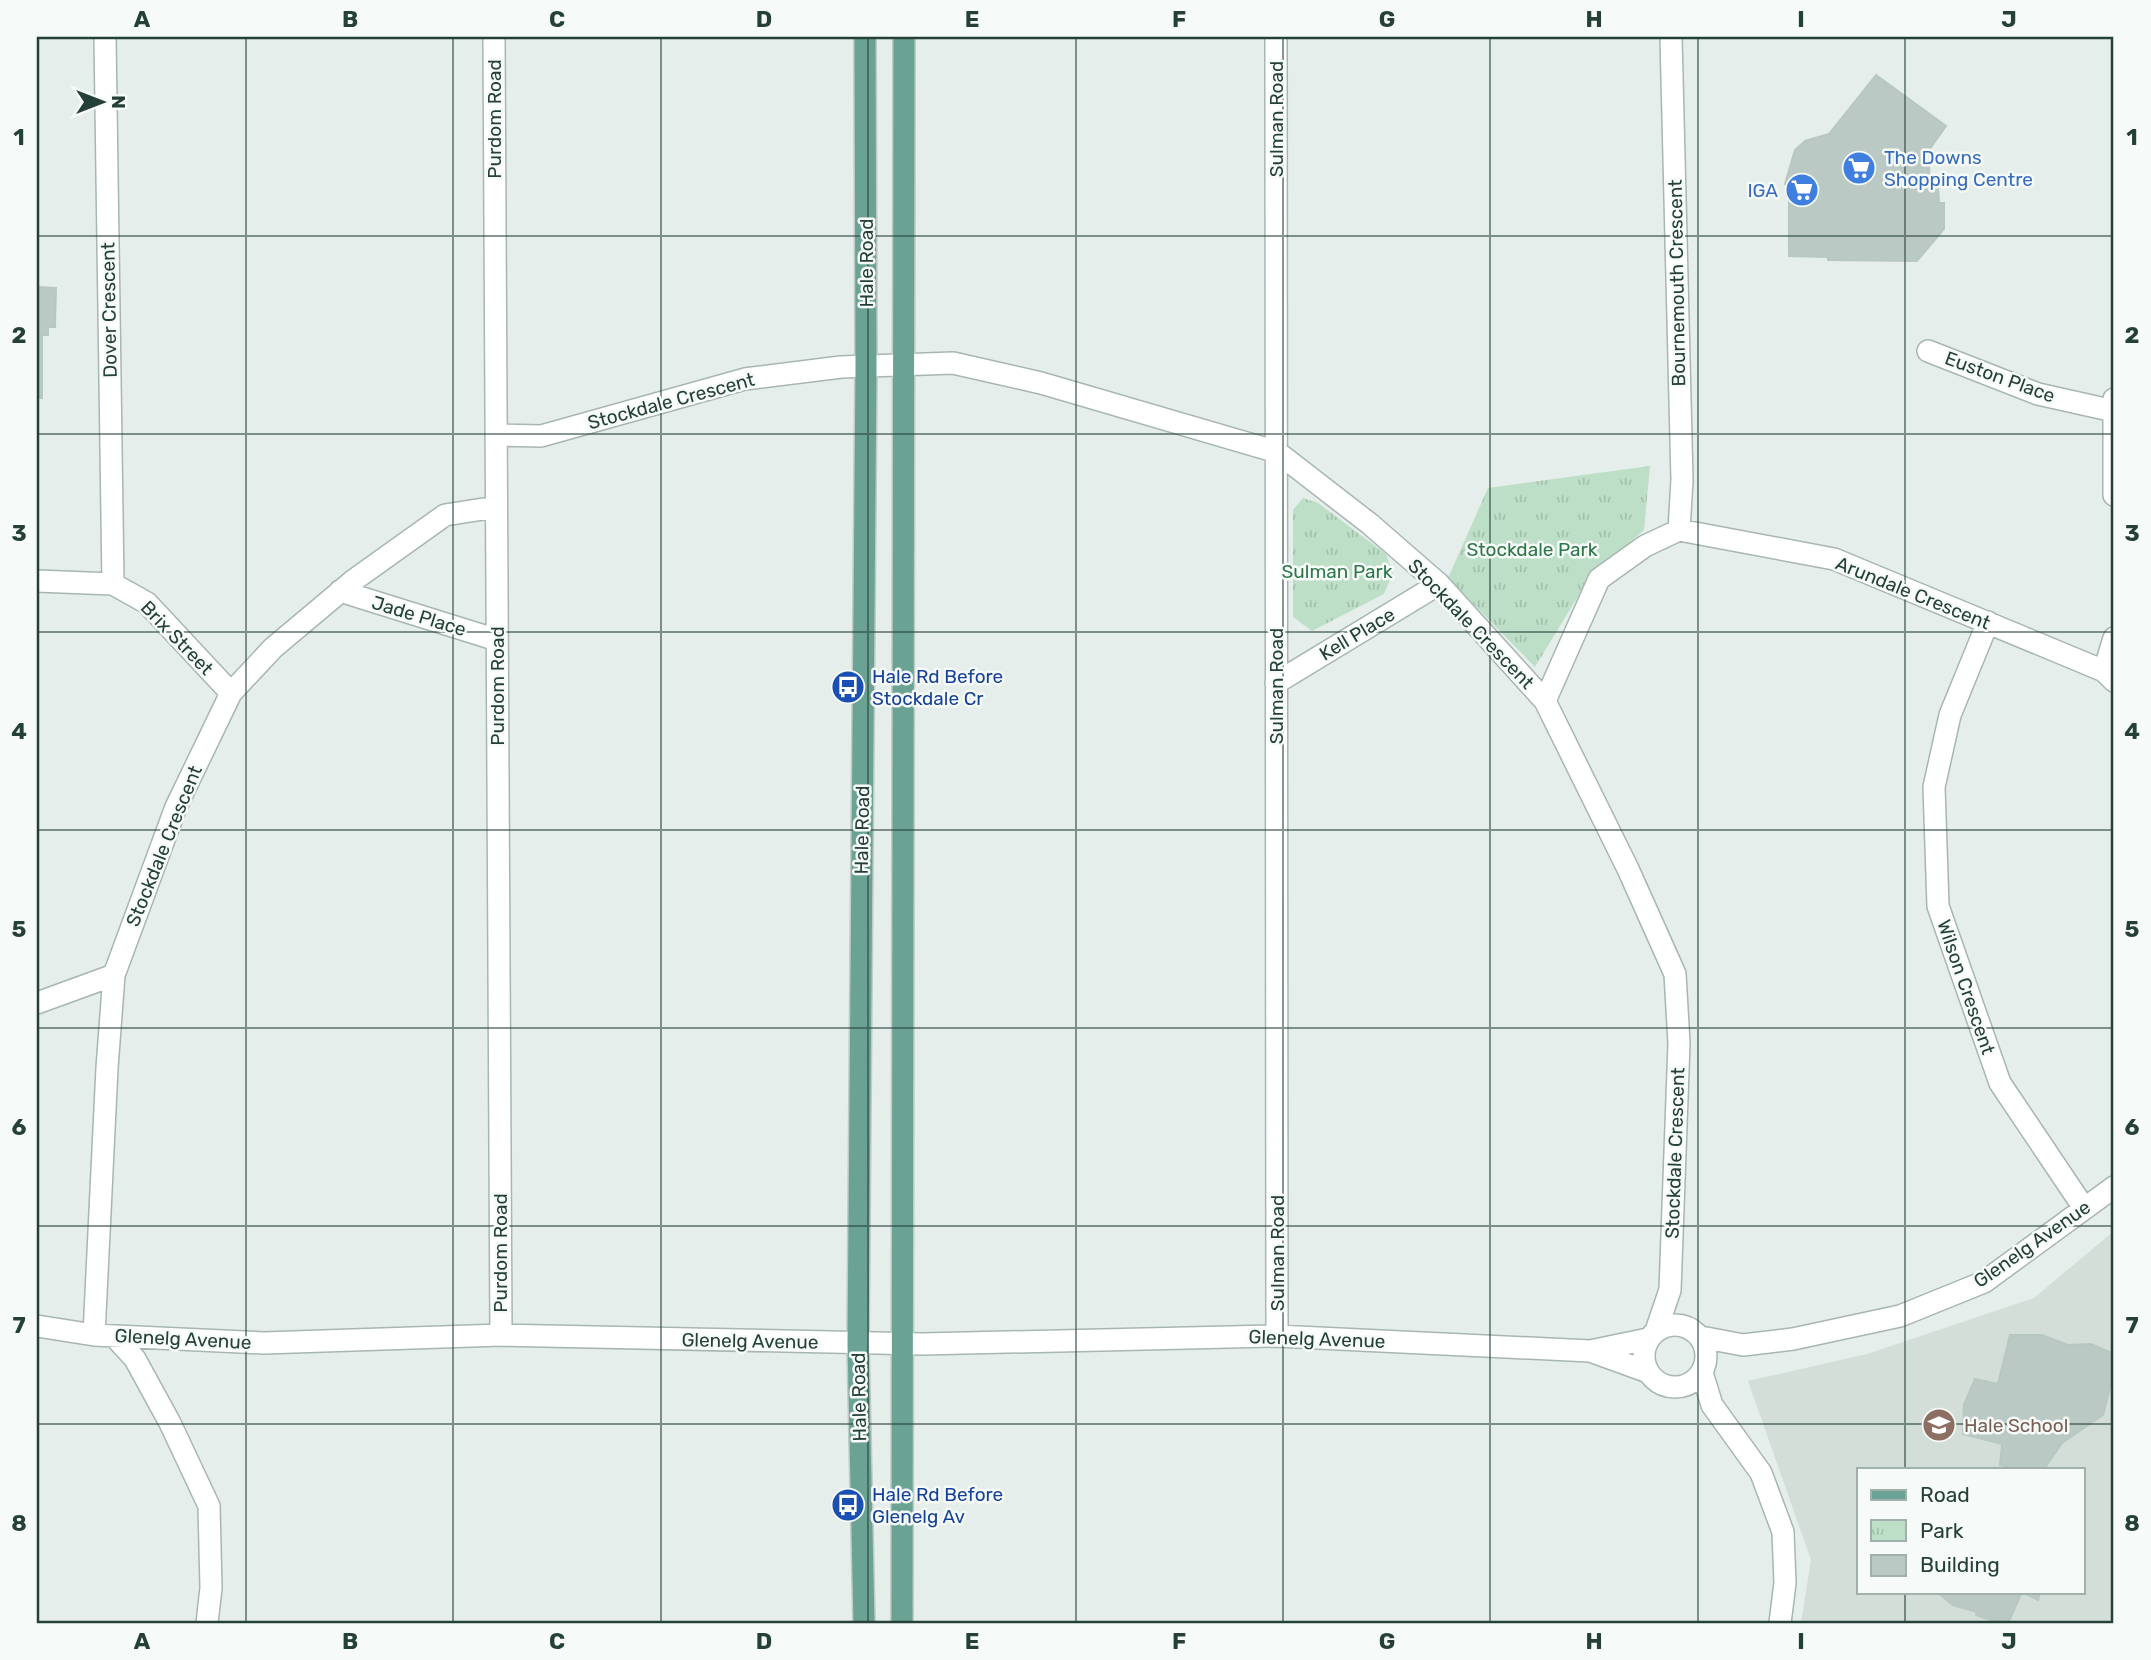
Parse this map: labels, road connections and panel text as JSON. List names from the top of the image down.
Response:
{
  "streets": {
    "main road": ["Hale Road"],
    "street": [
      "Purdom Road",
      "Sulman Road",
      "Bournemouth Crescent",
      "Dover Crescent",
      "Euston Place",
      "Stockdale Crescent",
      "Arundale Crescent",
      "Jade Place",
      "Kell Place",
      "Brix Street",
      "Wilson Crescent",
      "Glenelg Avenue"
    ]
  },
  "crossings": [
    ["Purdom Road", "Stockdale Crescent"],
    ["Purdom Road", "Jade Place"],
    ["Purdom Road", "Glenelg Avenue"],
    ["Sulman Road", "Stockdale Crescent"],
    ["Sulman Road", "Kell Place"],
    ["Sulman Road", "Glenelg Avenue"],
    ["Hale Road", "Stockdale Crescent"],
    ["Hale Road", "Glenelg Avenue"],
    ["Bournemouth Crescent", "Arundale Crescent"],
    ["Dover Crescent", "Brix Street"],
    ["Stockdale Crescent", "Jade Place"],
    ["Stockdale Crescent", "Kell Place"],
    ["Stockdale Crescent", "Brix Street"],
    ["Stockdale Crescent", "Glenelg Avenue"],
    ["Arundale Crescent", "Wilson Crescent"],
    ["Wilson Crescent", "Glenelg Avenue"]
  ],
  "parks": ["Stockdale Park", "Sulman Park"],
  "places": {
    "supermarket": ["The Downs Shopping Centre", "IGA"],
    "bus stop": ["Hale Rd Before Stockdale Cr", "Hale Rd Before Glenelg Av"],
    "school or university": ["Hale School"]
  },
  "legend": ["Road", "Park", "Building"],
  "north": "right",
  "grid": {
    "columns": [
      "A",
      "B",
      "C",
      "D",
      "E",
      "F",
      "G",
      "H",
      "I",
      "J"
    ],
    "rows": [
      "1",
      "2",
      "3",
      "4",
      "5",
      "6",
      "7",
      "8"
    ]
  }
}
